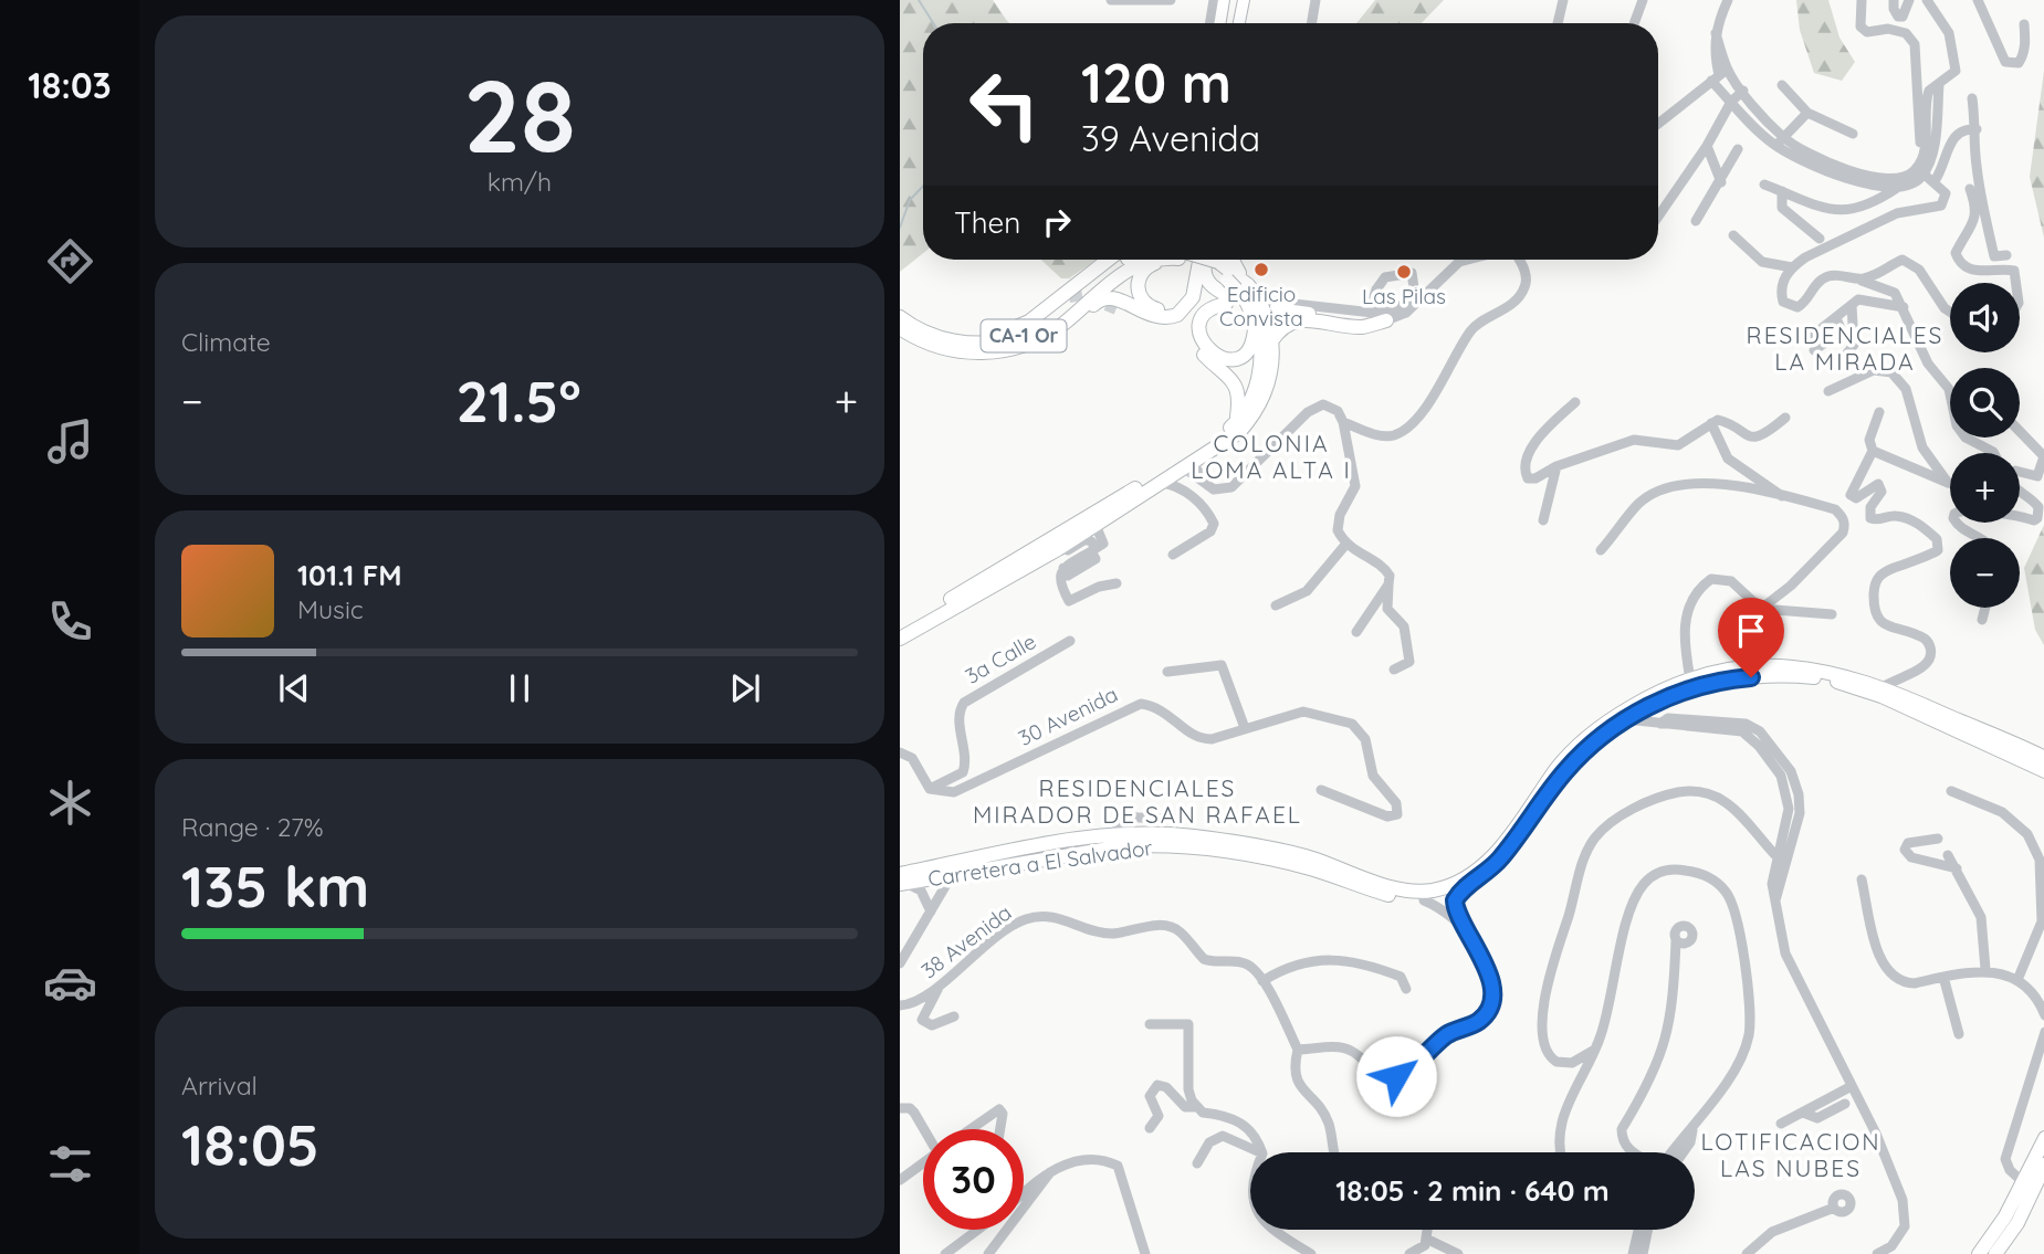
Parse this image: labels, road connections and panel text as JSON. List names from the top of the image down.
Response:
{
  "streets": {
    "highway": ["CA-1 Or", "Carretera a El Salvador"],
    "street": ["3a Calle", "30 Avenida", "38 Avenida"]
  },
  "crossings": [
    ["3a Calle", "30 Avenida"]
  ],
  "districts": [
    "RESIDENCIALES LA MIRADA",
    "COLONIA LOMA ALTA I",
    "RESIDENCIALES MIRADOR DE SAN RAFAEL",
    "LOTIFICACION LAS NUBES"
  ],
  "places": ["Edificio Convista", "Las Pilas"],
  "page": {
    "tabs": "18:03",
    "tile": [
      ["28", "km/h"],
      "Climate",
      ["Range · 27%", "135 km"],
      ["Arrival", "18:05"]
    ],
    "turn": ["120 m", "39 Avenida"],
    "then": "Then",
    "map_buttons": ["+", "−"],
    "heat": ["−", "21.5°", "+"],
    "song": ["101.1 FM", "Music"],
    "limit": "30",
    "trip": "18:05 · 2 min · 640 m"
  }
}
